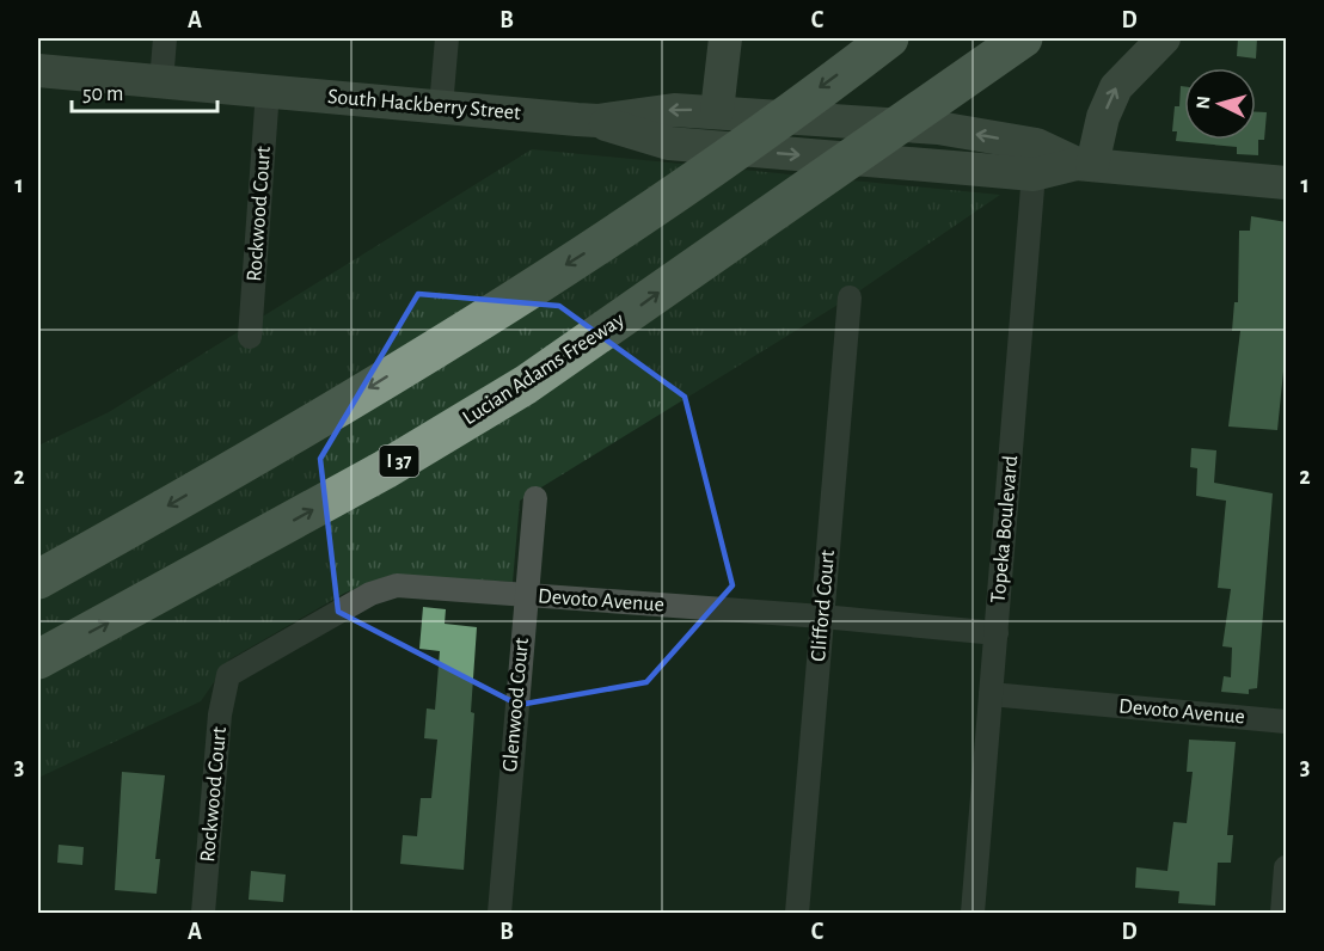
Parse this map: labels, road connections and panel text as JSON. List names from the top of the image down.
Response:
{
  "streets": {
    "highway": ["Lucian Adams Freeway", "I 37"],
    "main road": ["South Hackberry Street"],
    "street": [
      "Rockwood Court",
      "Topeka Boulevard",
      "Devoto Avenue",
      "Clifford Court",
      "Glenwood Court"
    ]
  },
  "crossings": [
    ["South Hackberry Street", "Rockwood Court"],
    ["South Hackberry Street", "Topeka Boulevard"],
    ["Rockwood Court", "Devoto Avenue"],
    ["Topeka Boulevard", "Devoto Avenue"],
    ["Devoto Avenue", "Clifford Court"],
    ["Devoto Avenue", "Glenwood Court"]
  ],
  "scale_bar": "50 m",
  "north": "left",
  "grid": {
    "columns": [
      "A",
      "B",
      "C",
      "D"
    ],
    "rows": ["1", "2", "3"]
  }
}
